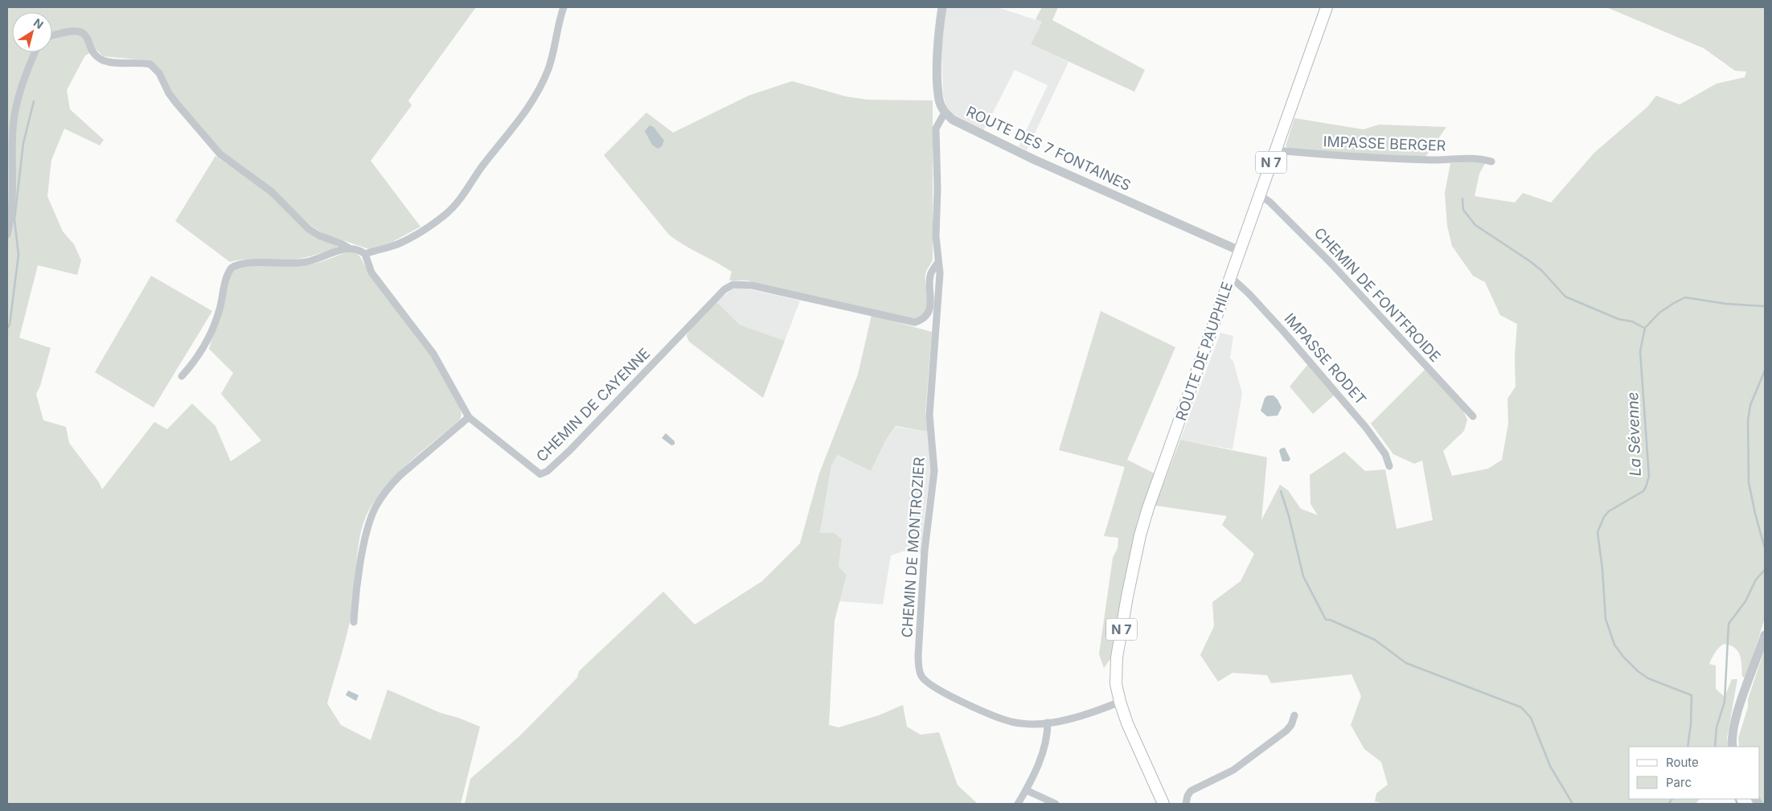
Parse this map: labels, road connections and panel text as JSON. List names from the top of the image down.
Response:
{
  "streets": {
    "main road": ["N 7", "ROUTE DE PAUPHILE"],
    "street": [
      "IMPASSE BERGER",
      "ROUTE DES 7 FONTAINES",
      "CHEMIN DE FONTFROIDE",
      "IMPASSE RODET",
      "CHEMIN DE CAYENNE",
      "CHEMIN DE MONTROZIER"
    ]
  },
  "crossings": [
    ["IMPASSE BERGER", "ROUTE DE PAUPHILE"],
    ["ROUTE DES 7 FONTAINES", "ROUTE DE PAUPHILE"],
    ["ROUTE DES 7 FONTAINES", "CHEMIN DE MONTROZIER"],
    ["N 7", "ROUTE DE PAUPHILE"],
    ["N 7", "CHEMIN DE MONTROZIER"],
    ["CHEMIN DE FONTFROIDE", "ROUTE DE PAUPHILE"],
    ["ROUTE DE PAUPHILE", "IMPASSE RODET"],
    ["ROUTE DE PAUPHILE", "CHEMIN DE MONTROZIER"],
    ["CHEMIN DE CAYENNE", "CHEMIN DE MONTROZIER"]
  ],
  "water": ["La Sévenne"],
  "legend": ["Route", "Parc"],
  "north": "top right"
}
